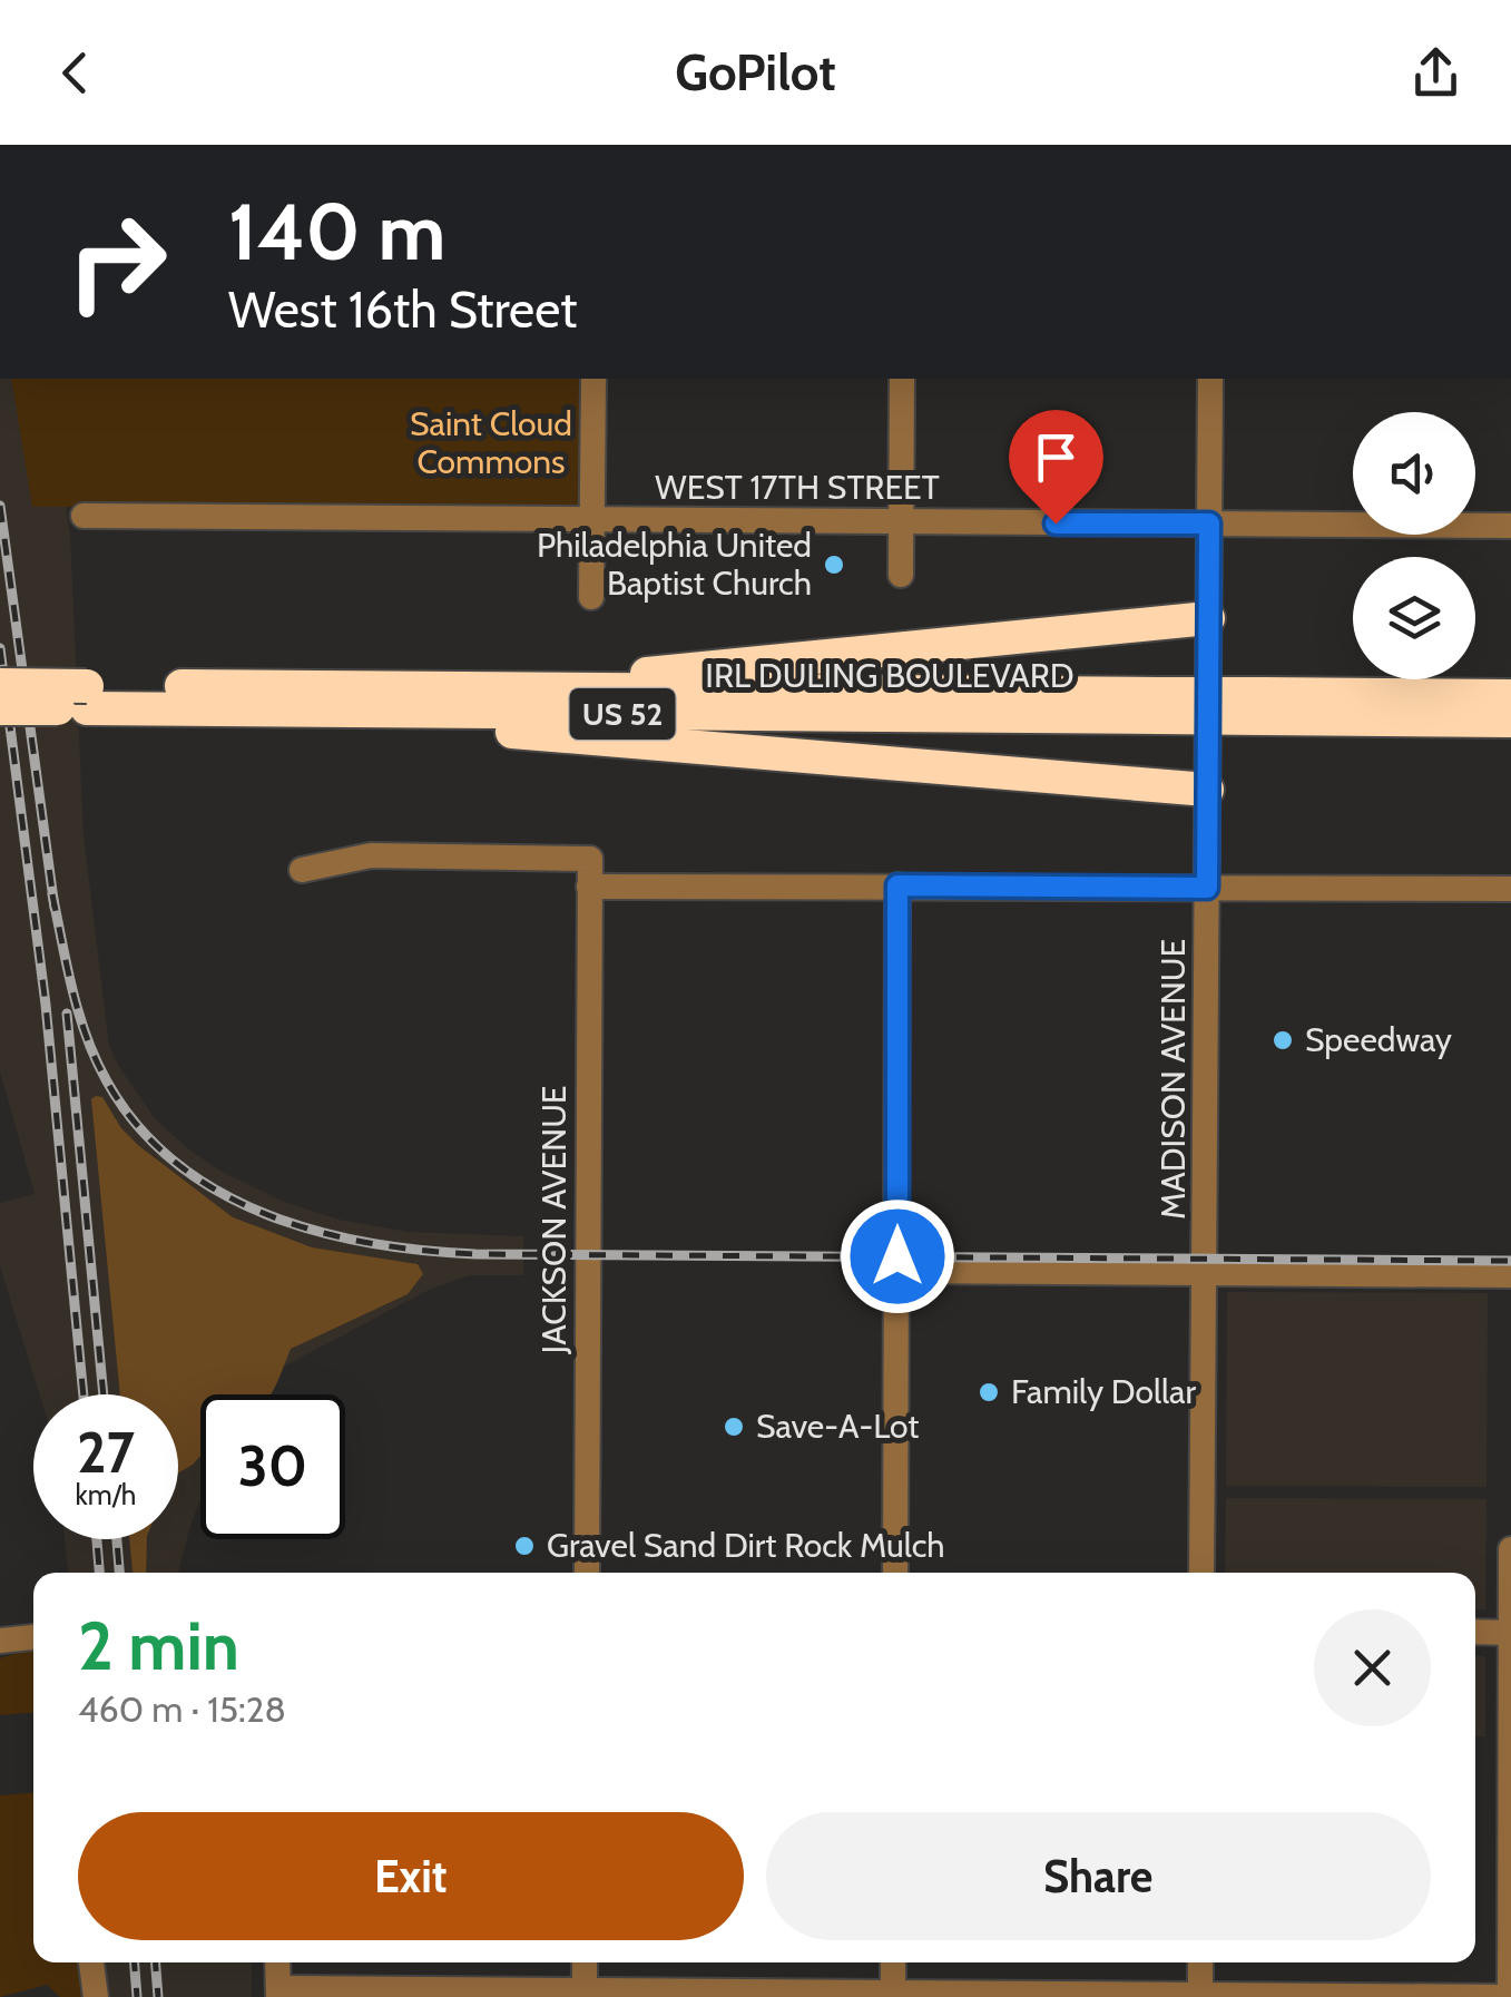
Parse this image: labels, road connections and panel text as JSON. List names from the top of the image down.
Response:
{
  "streets": {
    "highway": ["IRL DULING BOULEVARD", "US 52"],
    "street": ["WEST 17TH STREET", "MADISON AVENUE", "JACKSON AVENUE"]
  },
  "crossings": [
    ["WEST 17TH STREET", "MADISON AVENUE"]
  ],
  "parks": ["Saint Cloud Commons"],
  "places": [
    "Philadelphia United Baptist Church",
    "Speedway",
    "Family Dollar",
    "Save-A-Lot",
    "Gravel Sand Dirt Rock Mulch"
  ],
  "page": {
    "header": "GoPilot",
    "turn": ["140 m", "West 16th Street"],
    "speed": "27 km/h",
    "limit": "30",
    "heading": ["2 min", "460 m · 15:28"],
    "buttons": ["Exit", "Share"]
  }
}
